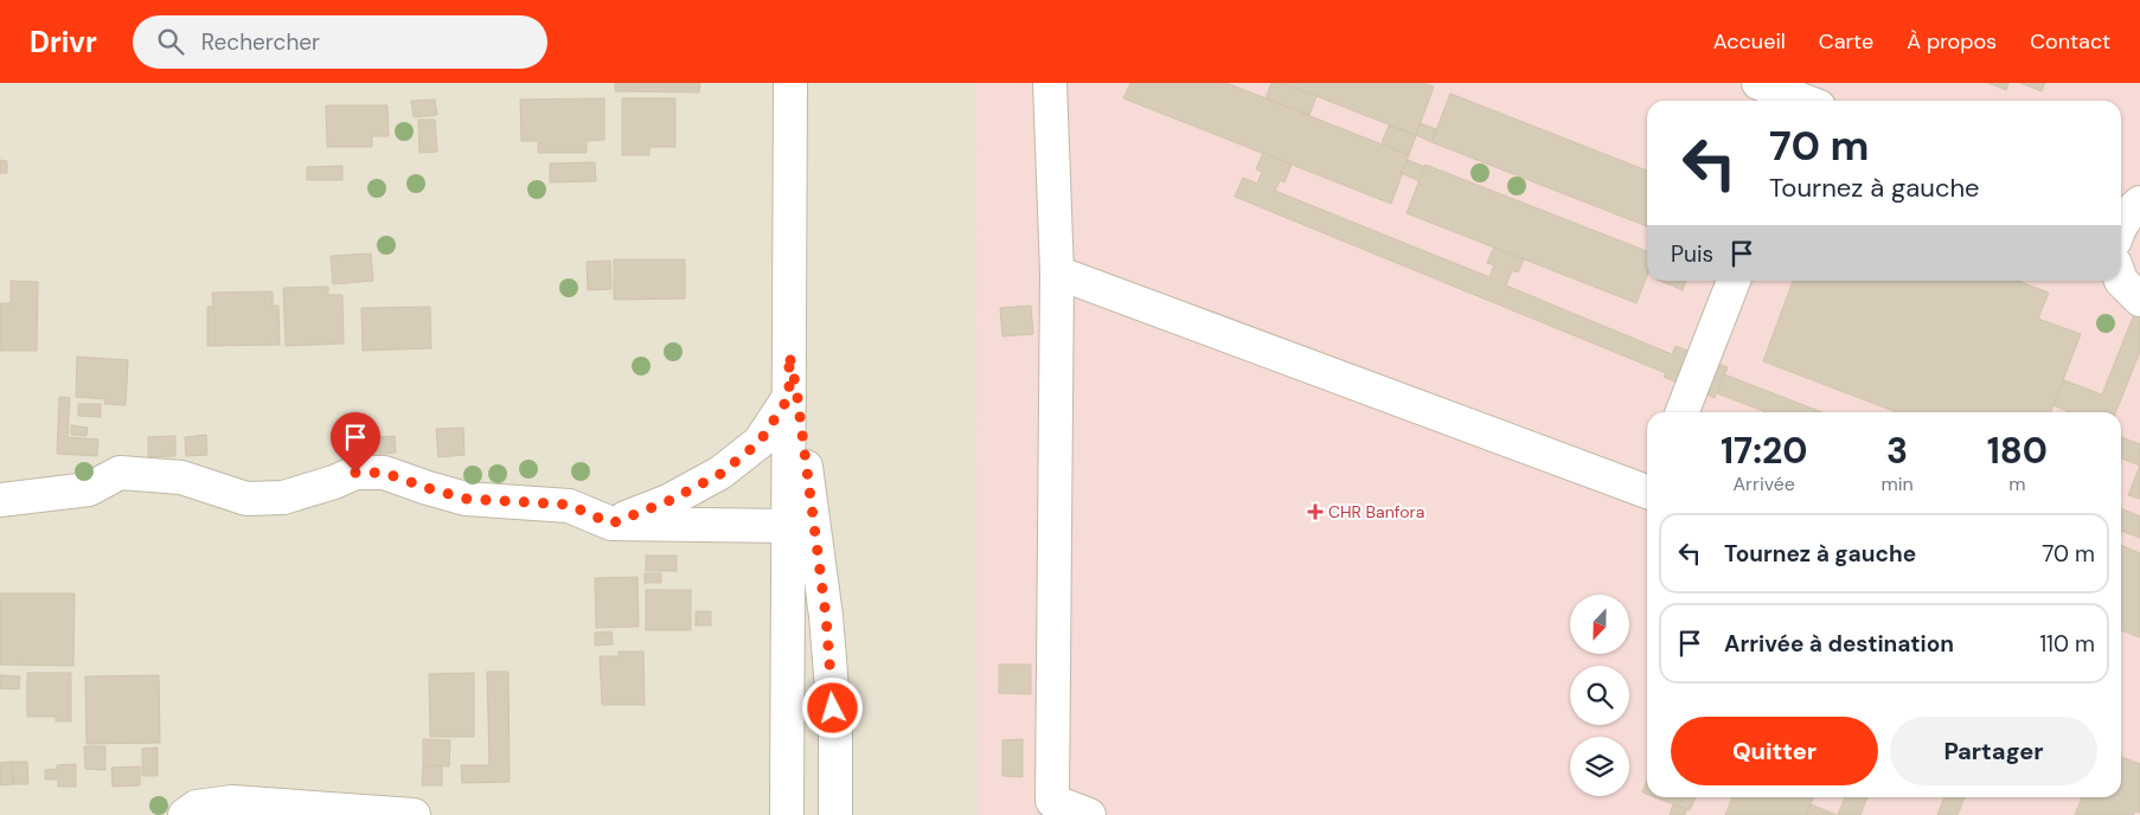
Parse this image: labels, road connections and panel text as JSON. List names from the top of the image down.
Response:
{
  "places": {
    "health": ["CHR Banfora"]
  },
  "north": "bottom",
  "page": {
    "header": "Drivr",
    "search": "Rechercher",
    "nav": [
      "Accueil",
      "Carte",
      "À propos",
      "Contact"
    ],
    "turn": ["70 m", "Tournez à gauche"],
    "then": "Puis",
    "eta": [
      "17:20",
      "Arrivée",
      "3",
      "min",
      "180",
      "m"
    ],
    "list": [
      {
        "name": "Tournez à gauche",
        "value": "70 m"
      },
      {
        "name": "Arrivée à destination",
        "value": "110 m"
      }
    ],
    "buttons": ["Quitter", "Partager"]
  }
}
